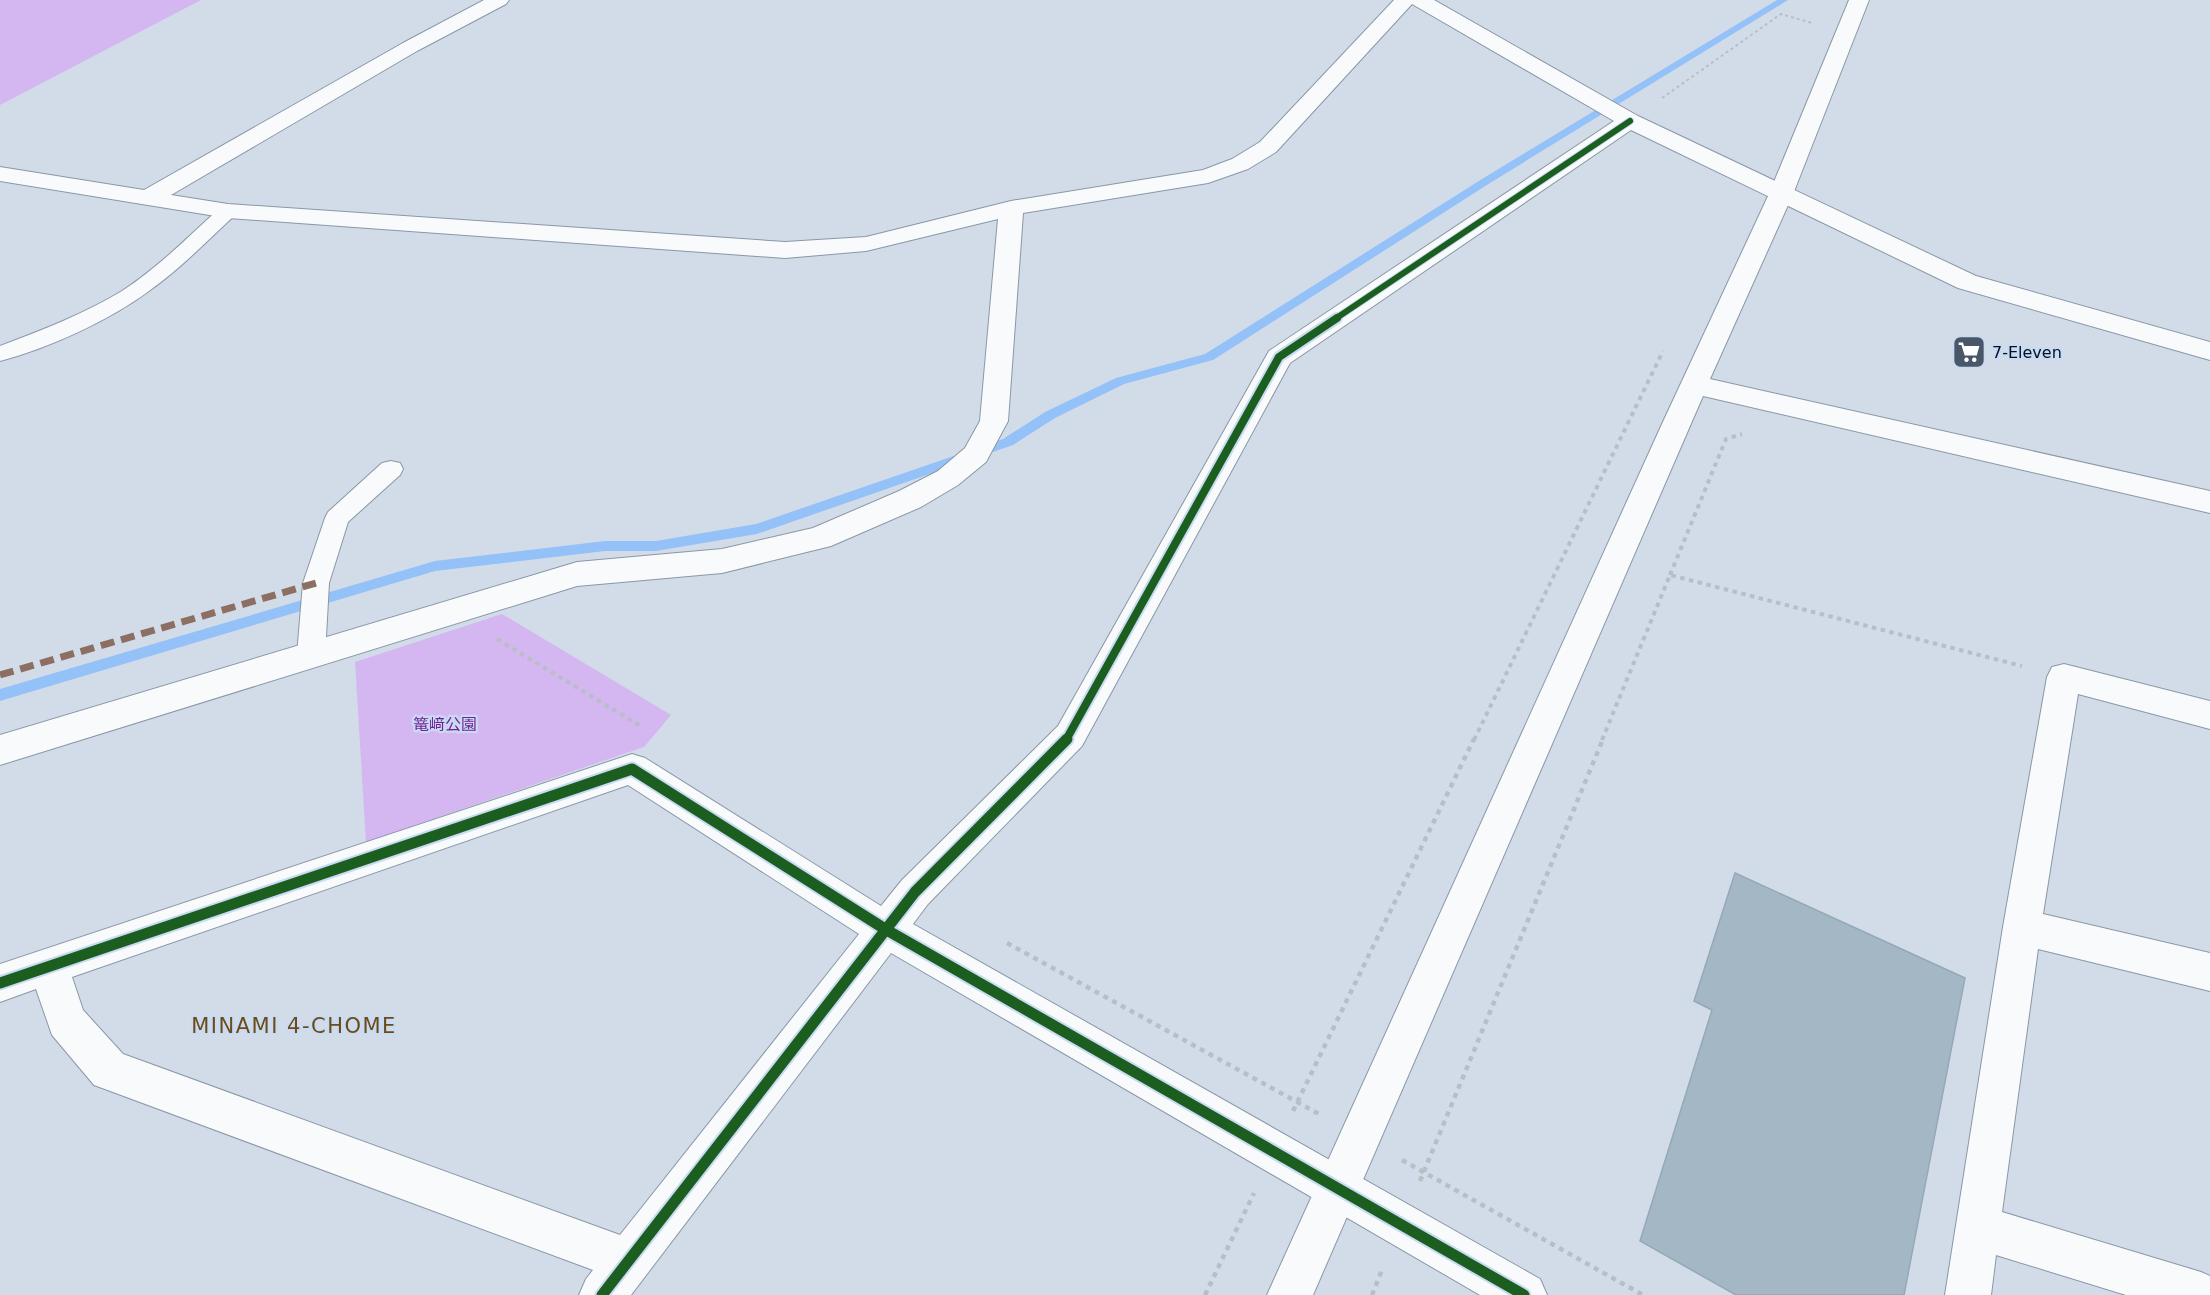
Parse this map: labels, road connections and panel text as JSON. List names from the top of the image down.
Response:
{
  "districts": ["MINAMI 4-CHOME"],
  "parks": ["篭﨑公園"],
  "places": {
    "supermarket": ["7-Eleven"]
  }
}
